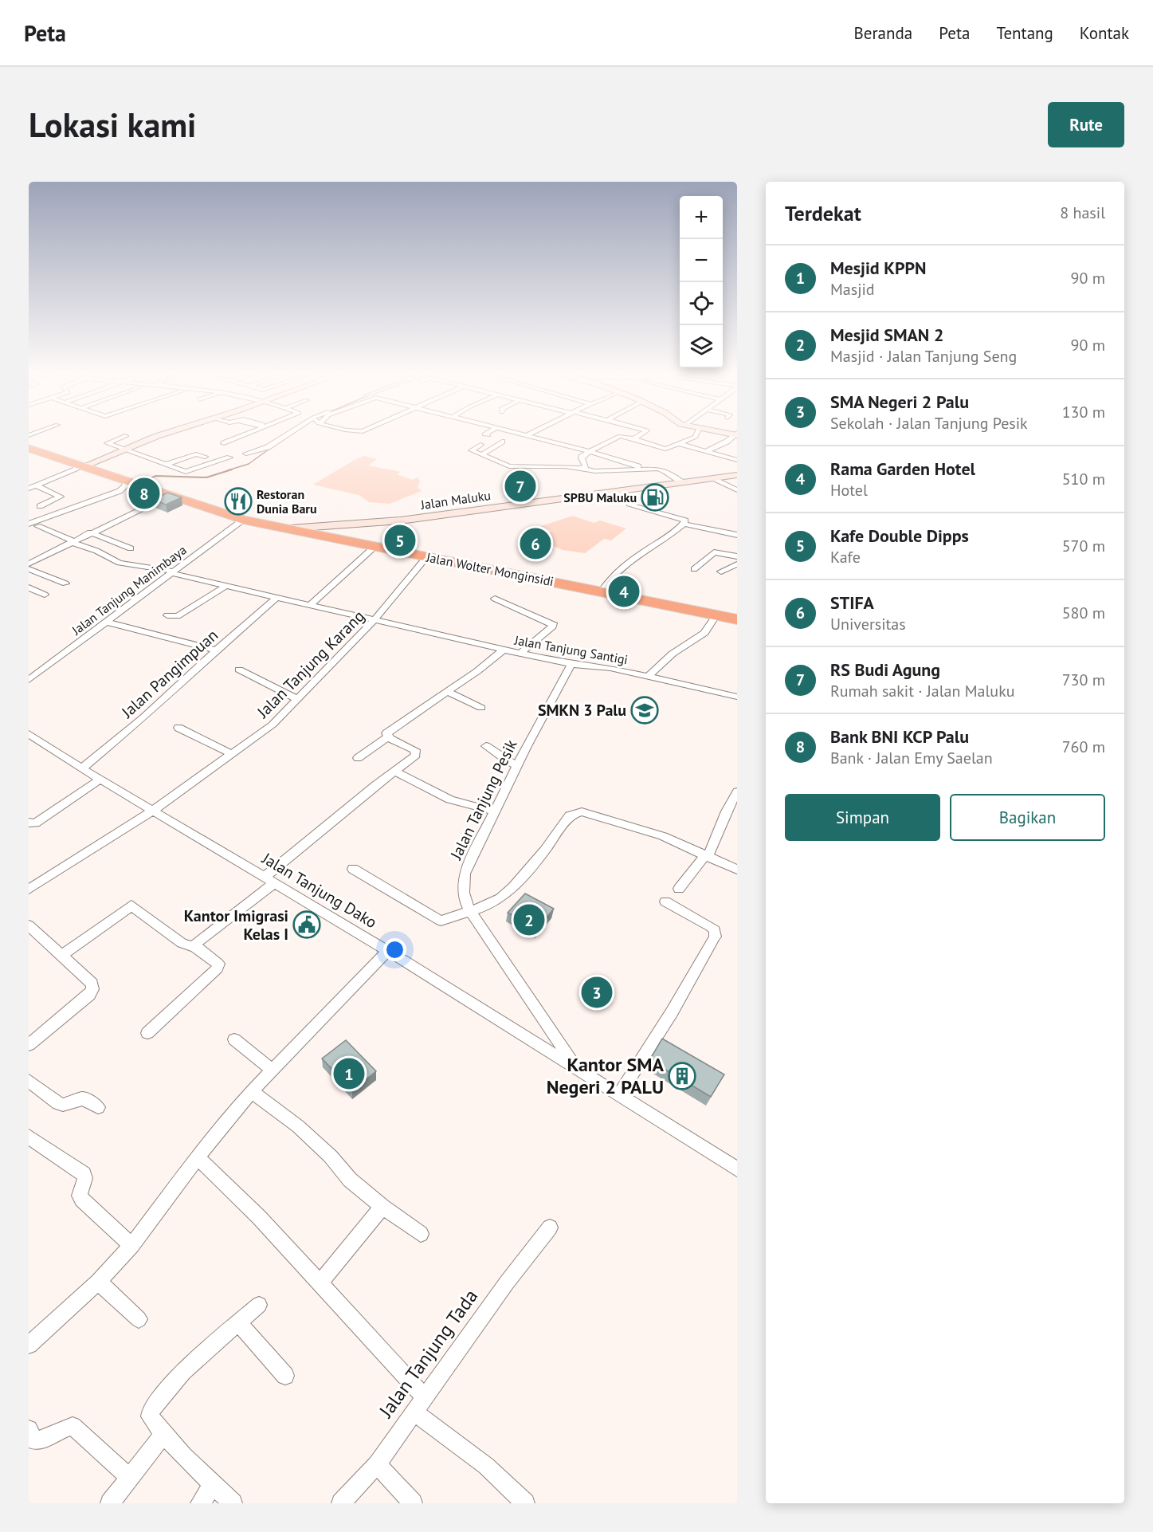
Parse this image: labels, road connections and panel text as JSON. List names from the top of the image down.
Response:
{
  "streets": {
    "highway": ["Jalan Wolter Monginsidi"],
    "street": [
      "Jalan Maluku",
      "Jalan Tanjung Manimbaya",
      "Jalan Tanjung Santigi",
      "Jalan Tanjung Karang",
      "Jalan Pangimpuan",
      "Jalan Tanjung Pesik",
      "Jalan Tanjung Dako",
      "Jalan Tanjung Tada"
    ]
  },
  "crossings": [
    ["Jalan Maluku", "Jalan Wolter Monginsidi"],
    ["Jalan Wolter Monginsidi", "Jalan Tanjung Manimbaya"],
    ["Jalan Wolter Monginsidi", "Jalan Tanjung Karang"],
    ["Jalan Tanjung Santigi", "Jalan Tanjung Karang"],
    ["Jalan Tanjung Santigi", "Jalan Tanjung Pesik"],
    ["Jalan Tanjung Karang", "Jalan Tanjung Dako"],
    ["Jalan Pangimpuan", "Jalan Tanjung Dako"],
    ["Jalan Tanjung Pesik", "Jalan Tanjung Dako"]
  ],
  "places": {
    "fuel station": ["SPBU Maluku"],
    "restaurant": ["Restoran Dunia Baru"],
    "school or university": ["SMKN 3 Palu"],
    "public building": ["Kantor Imigrasi Kelas I"],
    "building": ["Kantor SMA Negeri 2 PALU"]
  },
  "page": {
    "header": "Peta",
    "nav": [
      "Beranda",
      "Peta",
      "Tentang",
      "Kontak"
    ],
    "buttons": [
      "Rute",
      ["Simpan", "Bagikan"]
    ],
    "title": "Lokasi kami",
    "heading": ["Terdekat", "8 hasil"],
    "map_buttons": ["+", "−"],
    "list": [
      {
        "mark": "1",
        "name": "Mesjid KPPN",
        "note": "Masjid",
        "value": "90 m"
      },
      {
        "mark": "2",
        "name": "Mesjid SMAN 2",
        "note": "Masjid · Jalan Tanjung Seng",
        "value": "90 m"
      },
      {
        "mark": "3",
        "name": "SMA Negeri 2 Palu",
        "note": "Sekolah · Jalan Tanjung Pesik",
        "value": "130 m"
      },
      {
        "mark": "4",
        "name": "Rama Garden Hotel",
        "note": "Hotel",
        "value": "510 m"
      },
      {
        "mark": "5",
        "name": "Kafe Double Dipps",
        "note": "Kafe",
        "value": "570 m"
      },
      {
        "mark": "6",
        "name": "STIFA",
        "note": "Universitas",
        "value": "580 m"
      },
      {
        "mark": "7",
        "name": "RS Budi Agung",
        "note": "Rumah sakit · Jalan Maluku",
        "value": "730 m"
      },
      {
        "mark": "8",
        "name": "Bank BNI KCP Palu",
        "note": "Bank · Jalan Emy Saelan",
        "value": "760 m"
      }
    ],
    "pins": [
      "7",
      "8",
      "5",
      "6",
      "4",
      "2",
      "3",
      "1"
    ]
  }
}
